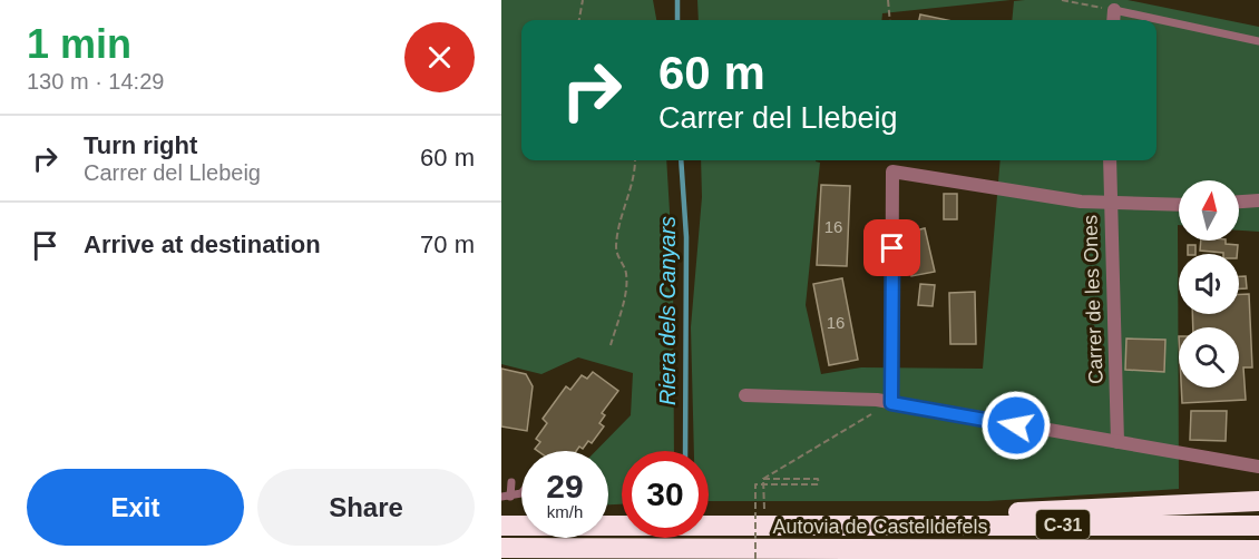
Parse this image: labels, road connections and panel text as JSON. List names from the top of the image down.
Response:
{
  "streets": {
    "highway": ["C-31", "Autovia de Castelldefels"],
    "street": ["Carrer de les Ones"]
  },
  "water": ["Riera dels Canyars"],
  "house_numbers": ["16", "16"],
  "north": "top",
  "page": {
    "heading": ["1 min", "130 m · 14:29"],
    "turn": ["60 m", "Carrer del Llebeig"],
    "list": [
      {
        "name": "Turn right",
        "note": "Carrer del Llebeig",
        "value": "60 m"
      },
      {
        "name": "Arrive at destination",
        "value": "70 m"
      }
    ],
    "speed": "29 km/h",
    "limit": "30",
    "buttons": ["Exit", "Share"]
  }
}
